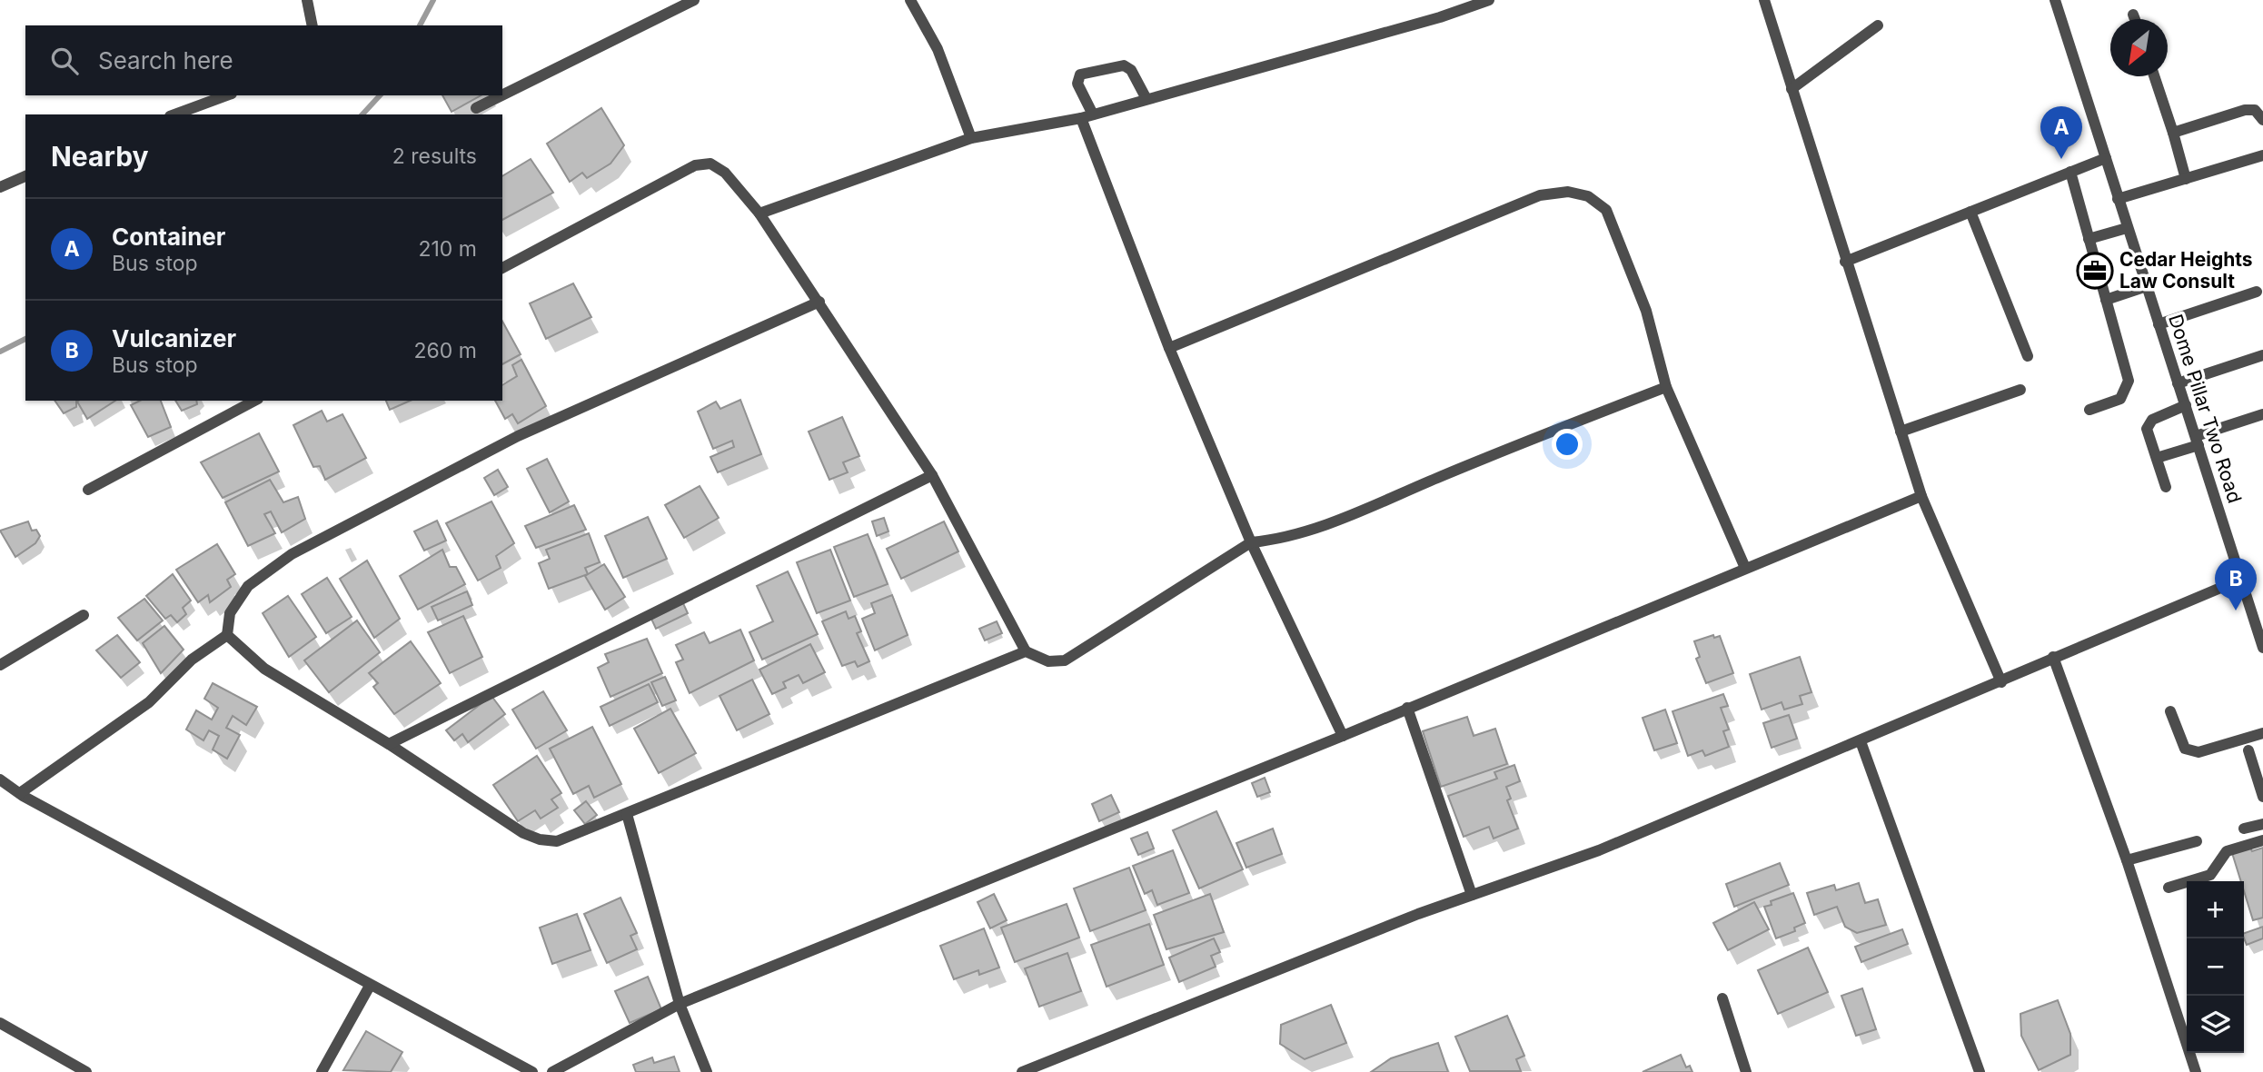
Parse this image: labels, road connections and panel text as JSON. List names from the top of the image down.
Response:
{
  "streets": {
    "street": ["Dome Pillar Two Road"]
  },
  "places": {
    "office": ["Cedar Heights Law Consult"]
  },
  "north": "bottom left",
  "page": {
    "search": "Search here",
    "pins": ["A", "B"],
    "heading": ["Nearby", "2 results"],
    "list": [
      {
        "mark": "A",
        "name": "Container",
        "note": "Bus stop",
        "value": "210 m"
      },
      {
        "mark": "B",
        "name": "Vulcanizer",
        "note": "Bus stop",
        "value": "260 m"
      }
    ],
    "map_buttons": ["+", "−"]
  }
}
